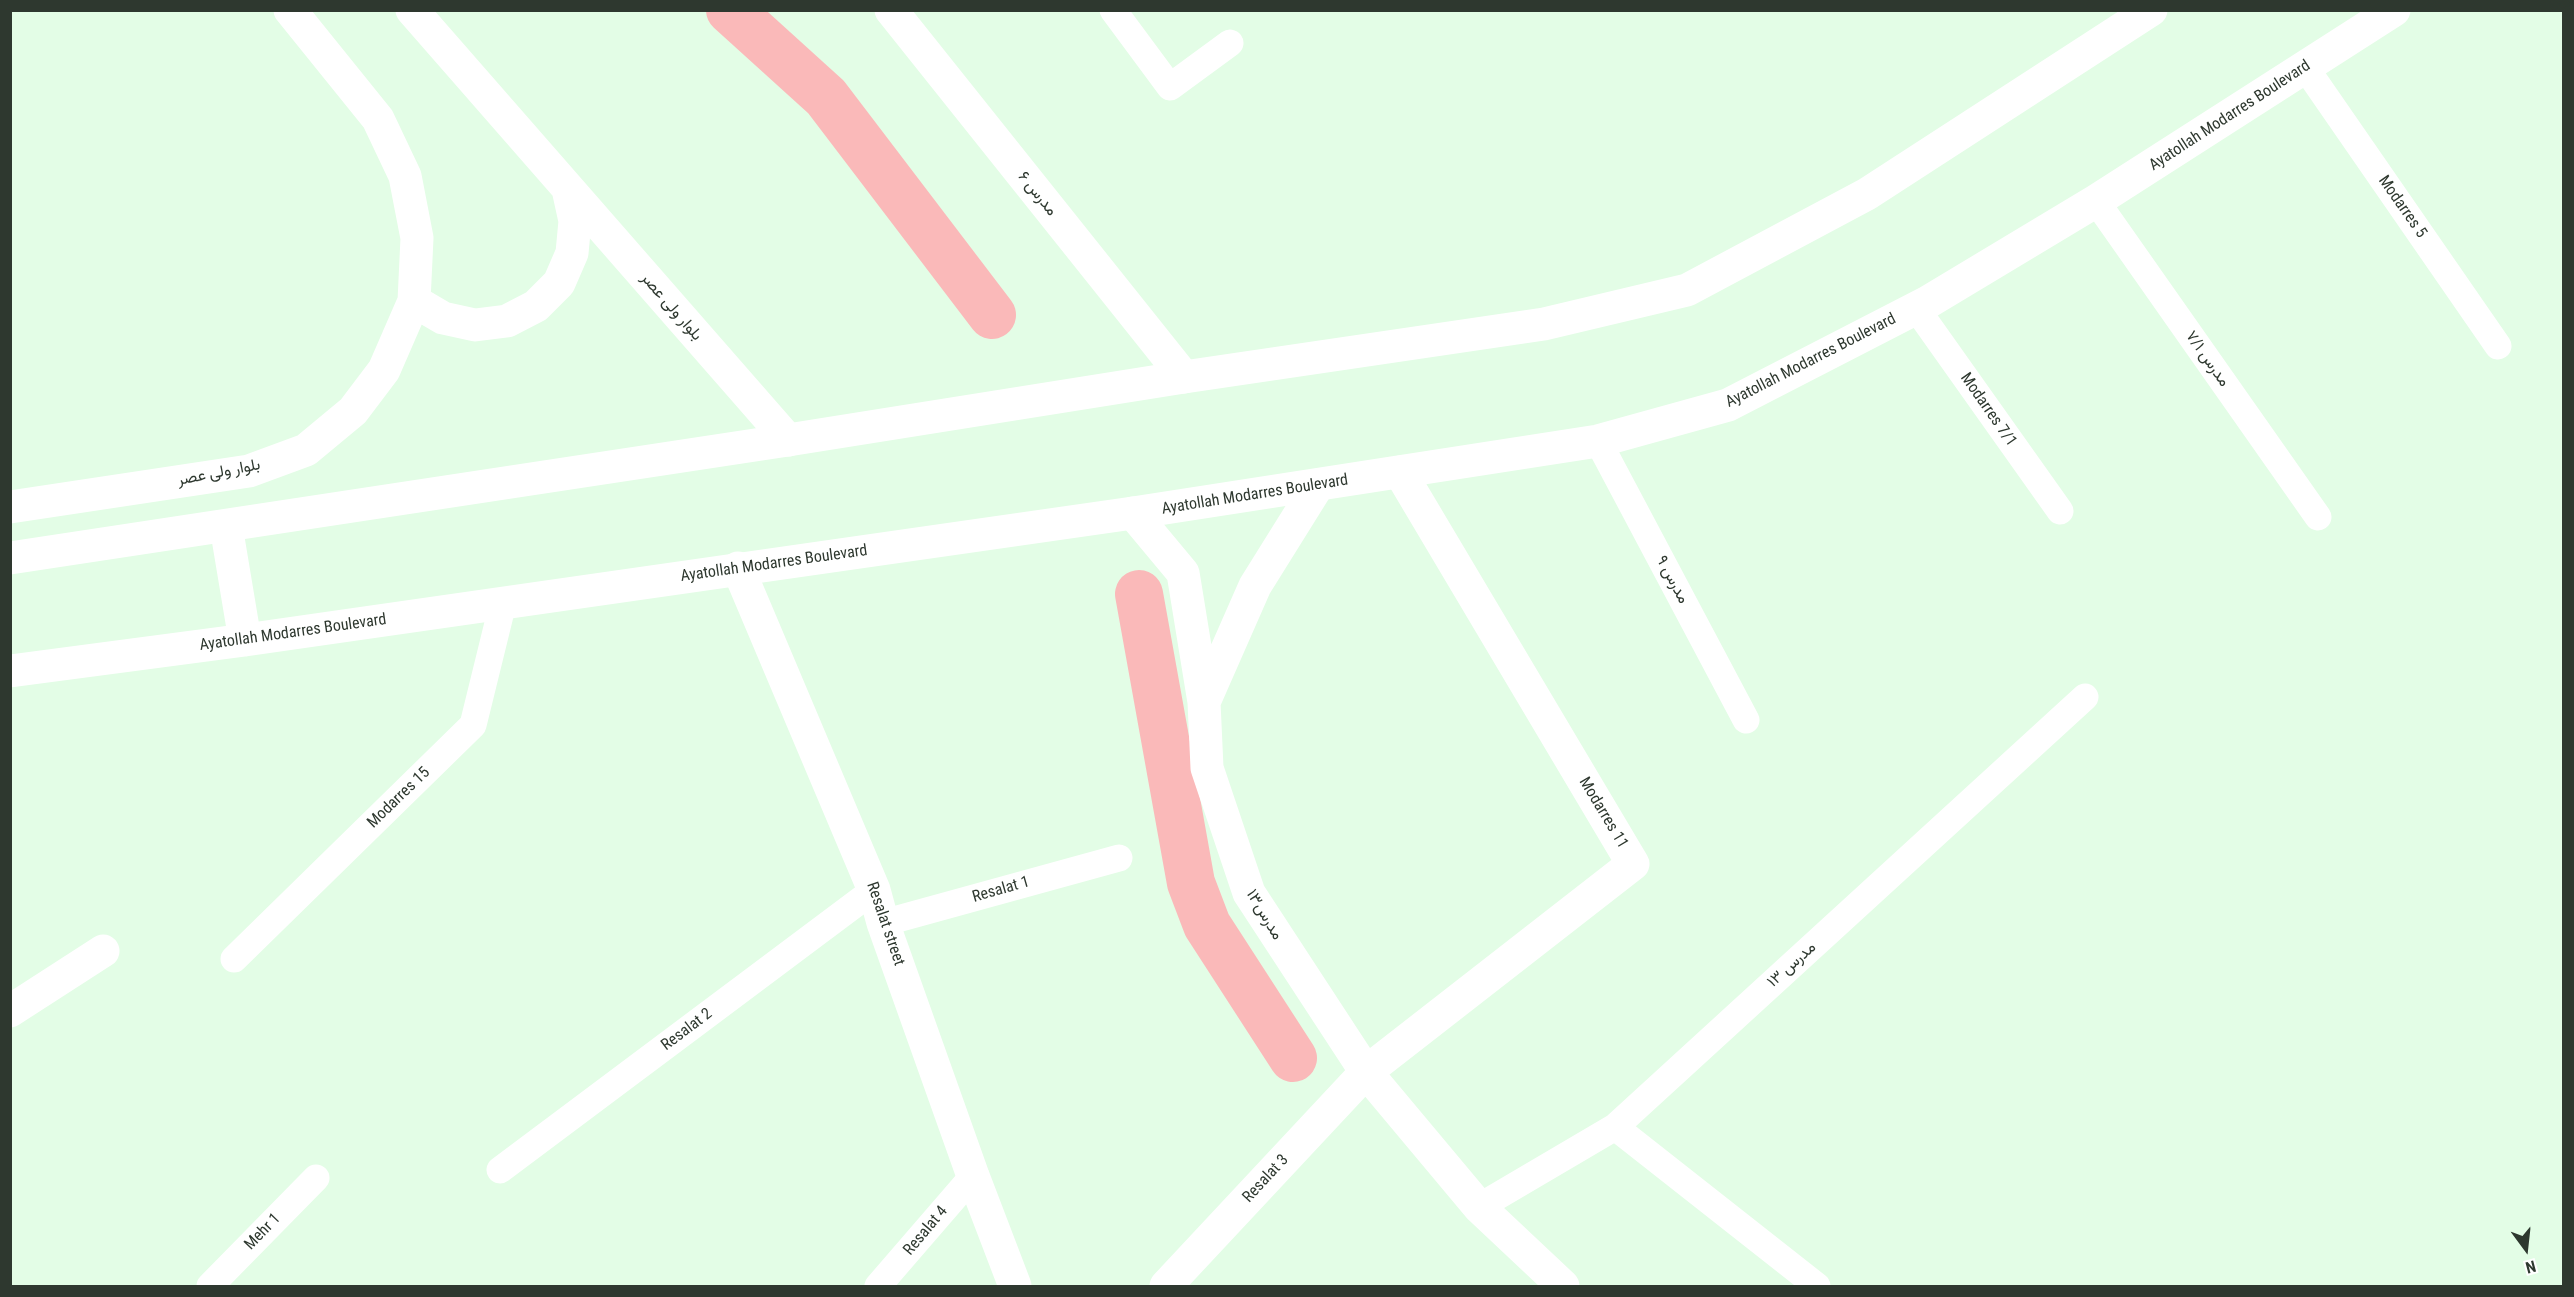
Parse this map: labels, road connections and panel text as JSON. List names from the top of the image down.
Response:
{
  "streets": {
    "street": [
      "Ayatollah Modarres Boulevard",
      "مدرس ۶",
      "بلوار ولی عصر",
      "Modarres 11",
      "مدرس۱۳",
      "Resalat street",
      "Resalat 3"
    ],
    "lane": [
      "Modarres 5",
      "مدرس ۷/۱",
      "Modarres 7/1",
      "مدرس ۹",
      "Modarres 15",
      "Resalat 1",
      "مدرس ۱۳",
      "Resalat 2",
      "Resalat 4",
      "Mehr 1"
    ]
  },
  "crossings": [
    ["Ayatollah Modarres Boulevard", "Modarres 5"],
    ["Ayatollah Modarres Boulevard", "مدرس ۷/۱"],
    ["Ayatollah Modarres Boulevard", "Modarres 7/1"],
    ["Ayatollah Modarres Boulevard", "مدرس ۹"],
    ["Ayatollah Modarres Boulevard", "Modarres 15"],
    ["Ayatollah Modarres Boulevard", "Modarres 11"],
    ["Ayatollah Modarres Boulevard", "مدرس۱۳"],
    ["Ayatollah Modarres Boulevard", "Resalat street"],
    ["Modarres 11", "مدرس۱۳"],
    ["Modarres 11", "Resalat 3"],
    ["Resalat 1", "Resalat street"],
    ["مدرس۱۳", "Resalat 3"],
    ["Resalat street", "Resalat 2"],
    ["Resalat street", "Resalat 4"]
  ],
  "north": "bottom"
}
